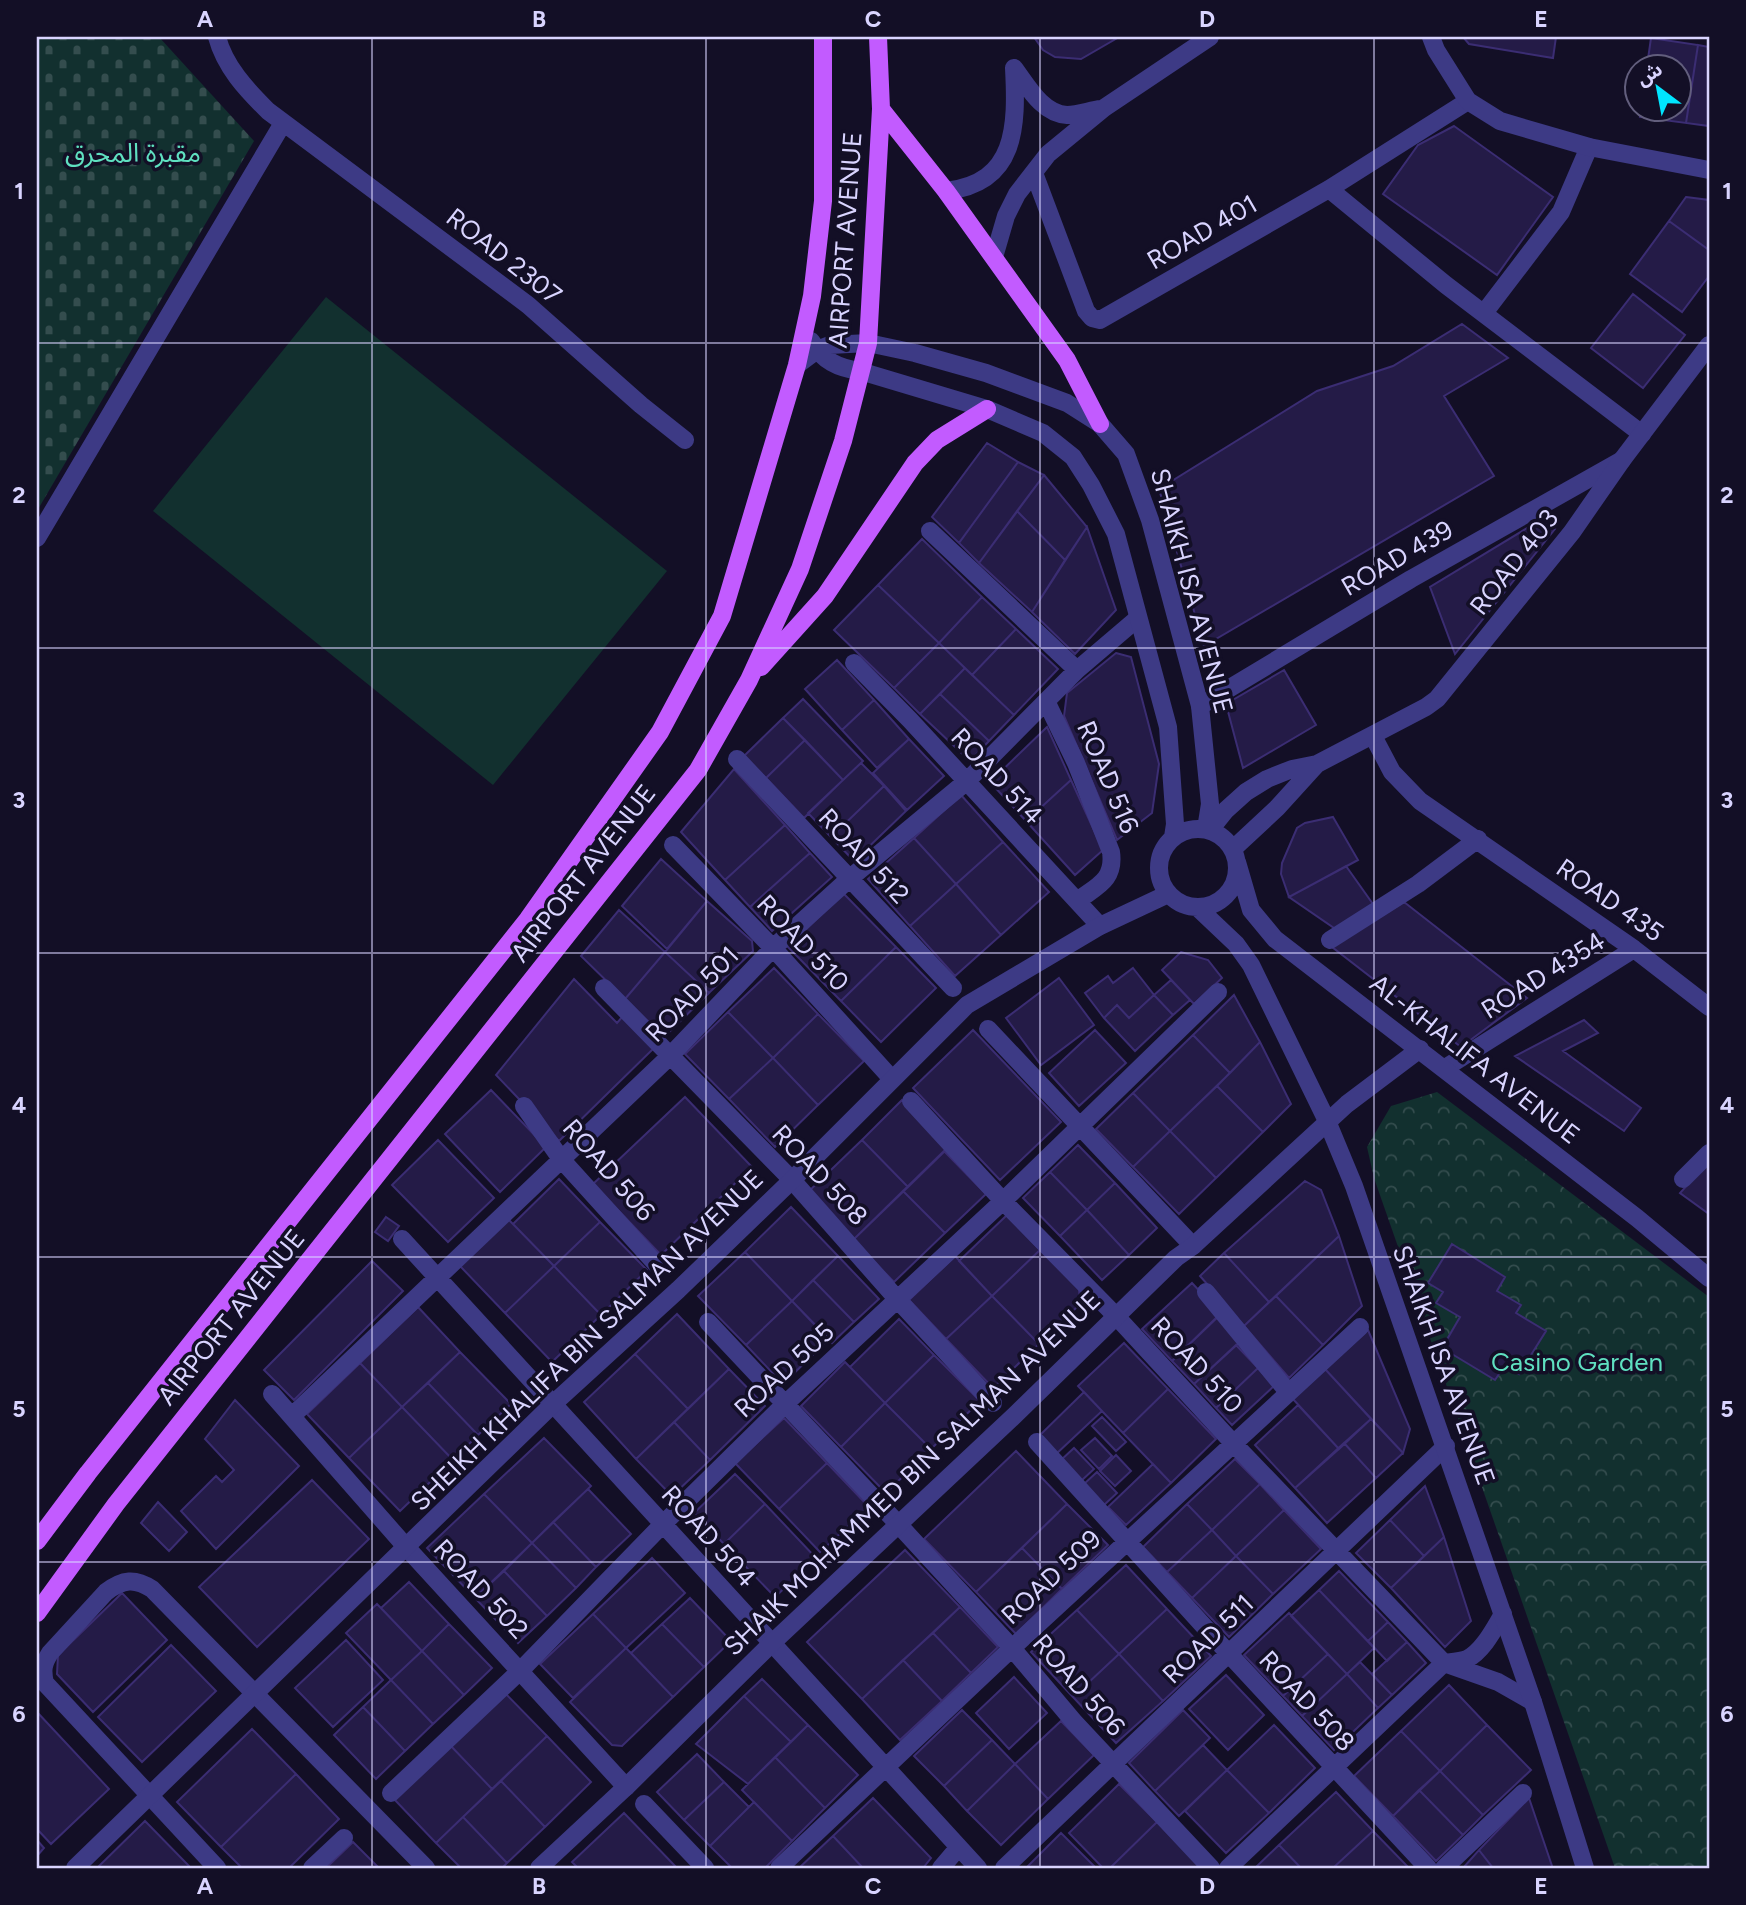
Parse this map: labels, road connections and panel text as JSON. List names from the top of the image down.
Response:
{
  "streets": {
    "main road": ["AIRPORT AVENUE"],
    "street": [
      "ROAD 401",
      "ROAD 2307",
      "ROAD 439",
      "ROAD 403",
      "SHAIKH ISA AVENUE",
      "ROAD 514",
      "ROAD 516",
      "ROAD 512",
      "ROAD 435",
      "ROAD 510",
      "ROAD 4354",
      "ROAD 501",
      "AL-KHALIFA AVENUE",
      "ROAD 506",
      "ROAD 508",
      "SHEIKH KHALIFA BIN SALMAN AVENUE",
      "ROAD 505",
      "SHAIK MOHAMMED BIN SALMAN AVENUE",
      "ROAD 504",
      "ROAD 509",
      "ROAD 502",
      "ROAD 511"
    ]
  },
  "crossings": [
    ["AIRPORT AVENUE", "SHAIKH ISA AVENUE"],
    ["ROAD 439", "ROAD 403"],
    ["ROAD 439", "SHAIKH ISA AVENUE"],
    ["ROAD 403", "SHAIKH ISA AVENUE"],
    ["ROAD 403", "ROAD 435"],
    ["ROAD 403", "AL-KHALIFA AVENUE"],
    ["ROAD 403", "SHEIKH KHALIFA BIN SALMAN AVENUE"],
    ["SHAIKH ISA AVENUE", "AL-KHALIFA AVENUE"],
    ["SHAIKH ISA AVENUE", "SHEIKH KHALIFA BIN SALMAN AVENUE"],
    ["SHAIKH ISA AVENUE", "SHAIK MOHAMMED BIN SALMAN AVENUE"],
    ["SHAIKH ISA AVENUE", "ROAD 511"],
    ["ROAD 514", "ROAD 516"],
    ["ROAD 514", "ROAD 501"],
    ["ROAD 514", "SHEIKH KHALIFA BIN SALMAN AVENUE"],
    ["ROAD 516", "ROAD 501"],
    ["ROAD 512", "ROAD 501"],
    ["ROAD 435", "ROAD 4354"],
    ["ROAD 510", "ROAD 501"],
    ["ROAD 510", "SHEIKH KHALIFA BIN SALMAN AVENUE"],
    ["ROAD 510", "ROAD 505"],
    ["ROAD 510", "SHAIK MOHAMMED BIN SALMAN AVENUE"],
    ["ROAD 510", "ROAD 509"],
    ["ROAD 510", "ROAD 511"],
    ["ROAD 4354", "AL-KHALIFA AVENUE"],
    ["ROAD 501", "ROAD 506"],
    ["ROAD 501", "ROAD 508"],
    ["ROAD 501", "ROAD 504"],
    ["ROAD 501", "ROAD 502"],
    ["AL-KHALIFA AVENUE", "SHEIKH KHALIFA BIN SALMAN AVENUE"],
    ["AL-KHALIFA AVENUE", "SHAIK MOHAMMED BIN SALMAN AVENUE"],
    ["ROAD 506", "ROAD 505"],
    ["ROAD 506", "SHAIK MOHAMMED BIN SALMAN AVENUE"],
    ["ROAD 506", "ROAD 509"],
    ["ROAD 506", "ROAD 511"],
    ["ROAD 508", "SHEIKH KHALIFA BIN SALMAN AVENUE"],
    ["ROAD 508", "ROAD 505"],
    ["ROAD 508", "ROAD 509"],
    ["ROAD 508", "ROAD 511"],
    ["SHEIKH KHALIFA BIN SALMAN AVENUE", "ROAD 504"],
    ["SHEIKH KHALIFA BIN SALMAN AVENUE", "ROAD 502"],
    ["ROAD 505", "ROAD 504"],
    ["ROAD 505", "ROAD 502"],
    ["SHAIK MOHAMMED BIN SALMAN AVENUE", "ROAD 504"],
    ["SHAIK MOHAMMED BIN SALMAN AVENUE", "ROAD 502"],
    ["ROAD 504", "ROAD 509"]
  ],
  "parks": ["مقبرة المحرق", "Casino Garden"],
  "north": "top left",
  "grid": {
    "columns": [
      "A",
      "B",
      "C",
      "D",
      "E"
    ],
    "rows": [
      "1",
      "2",
      "3",
      "4",
      "5",
      "6"
    ]
  }
}
